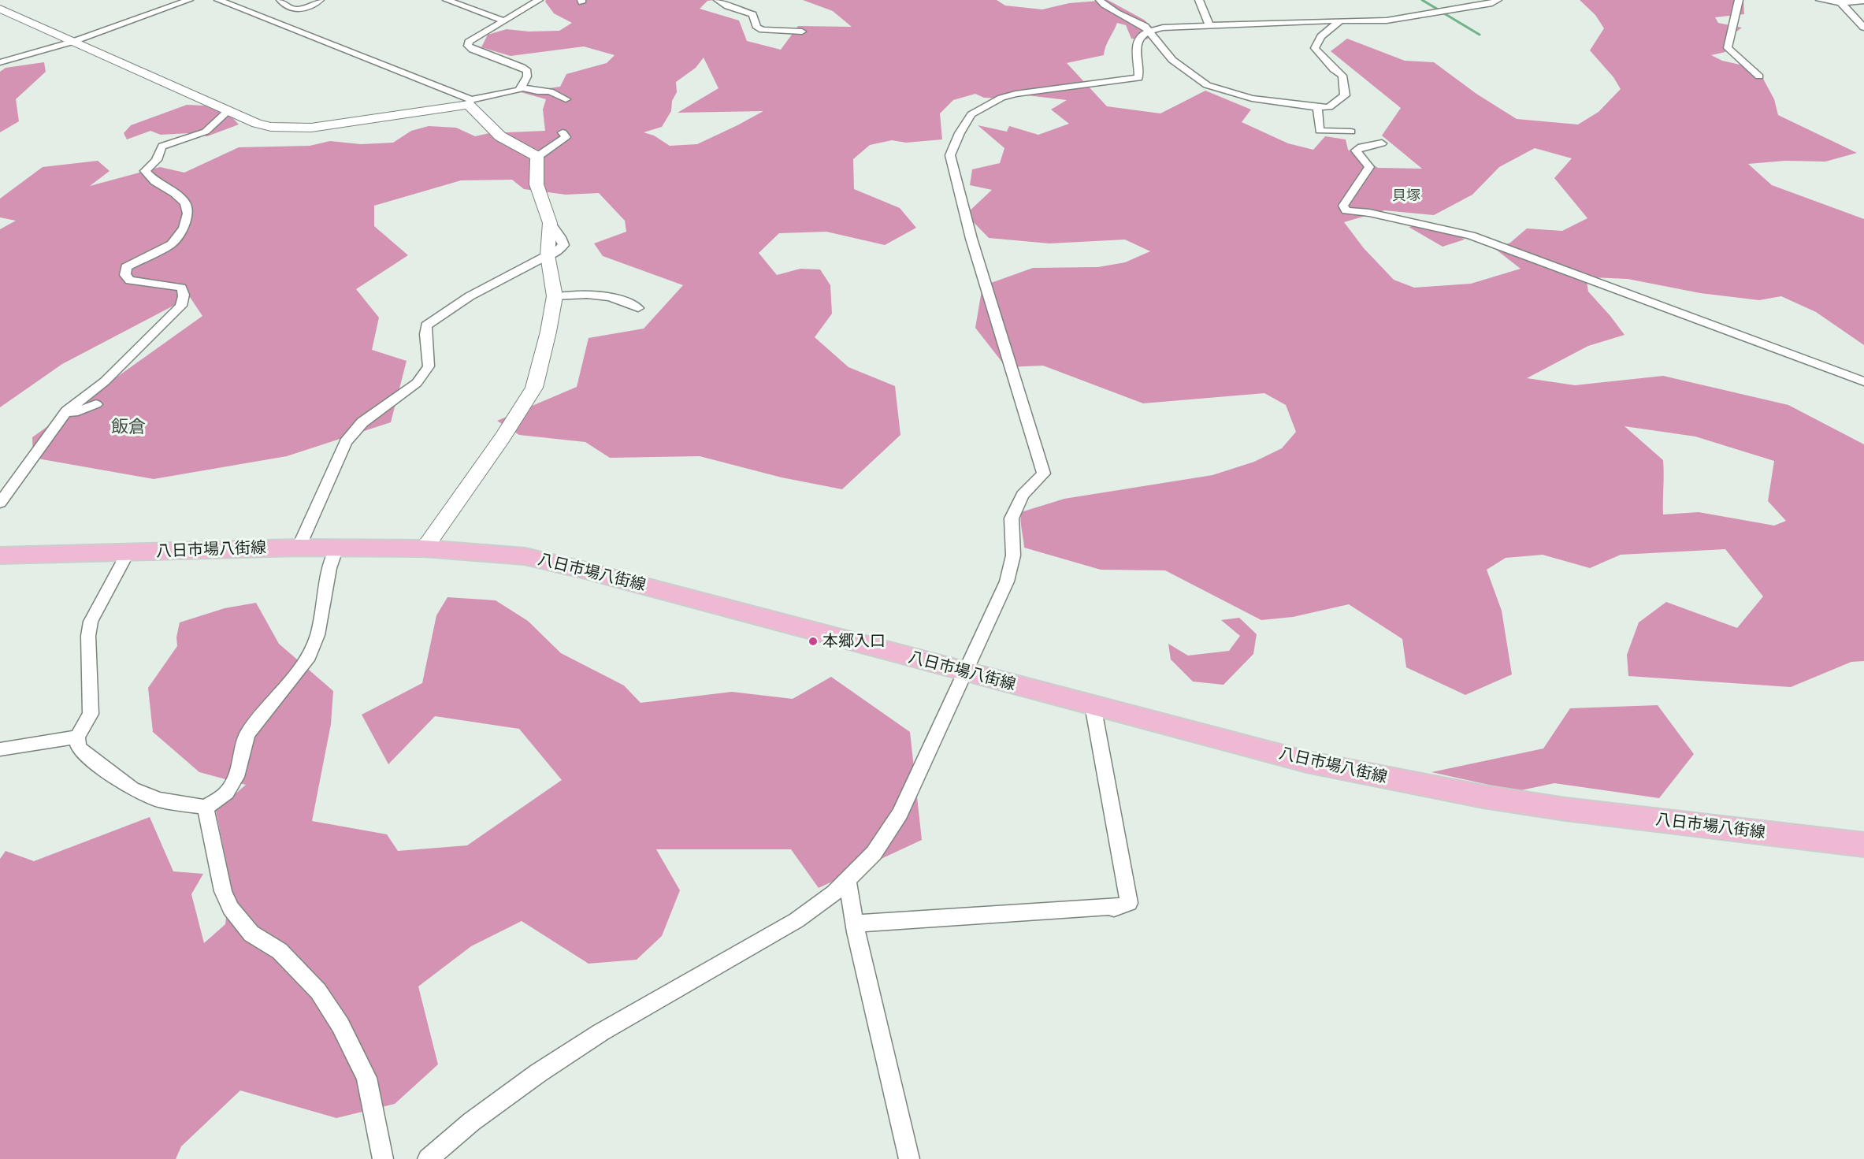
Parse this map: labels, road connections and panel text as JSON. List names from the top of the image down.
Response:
{
  "streets": {
    "main road": ["八日市場八街線"]
  },
  "districts": ["貝塚", "飯倉"],
  "places": ["本郷入口"]
}
